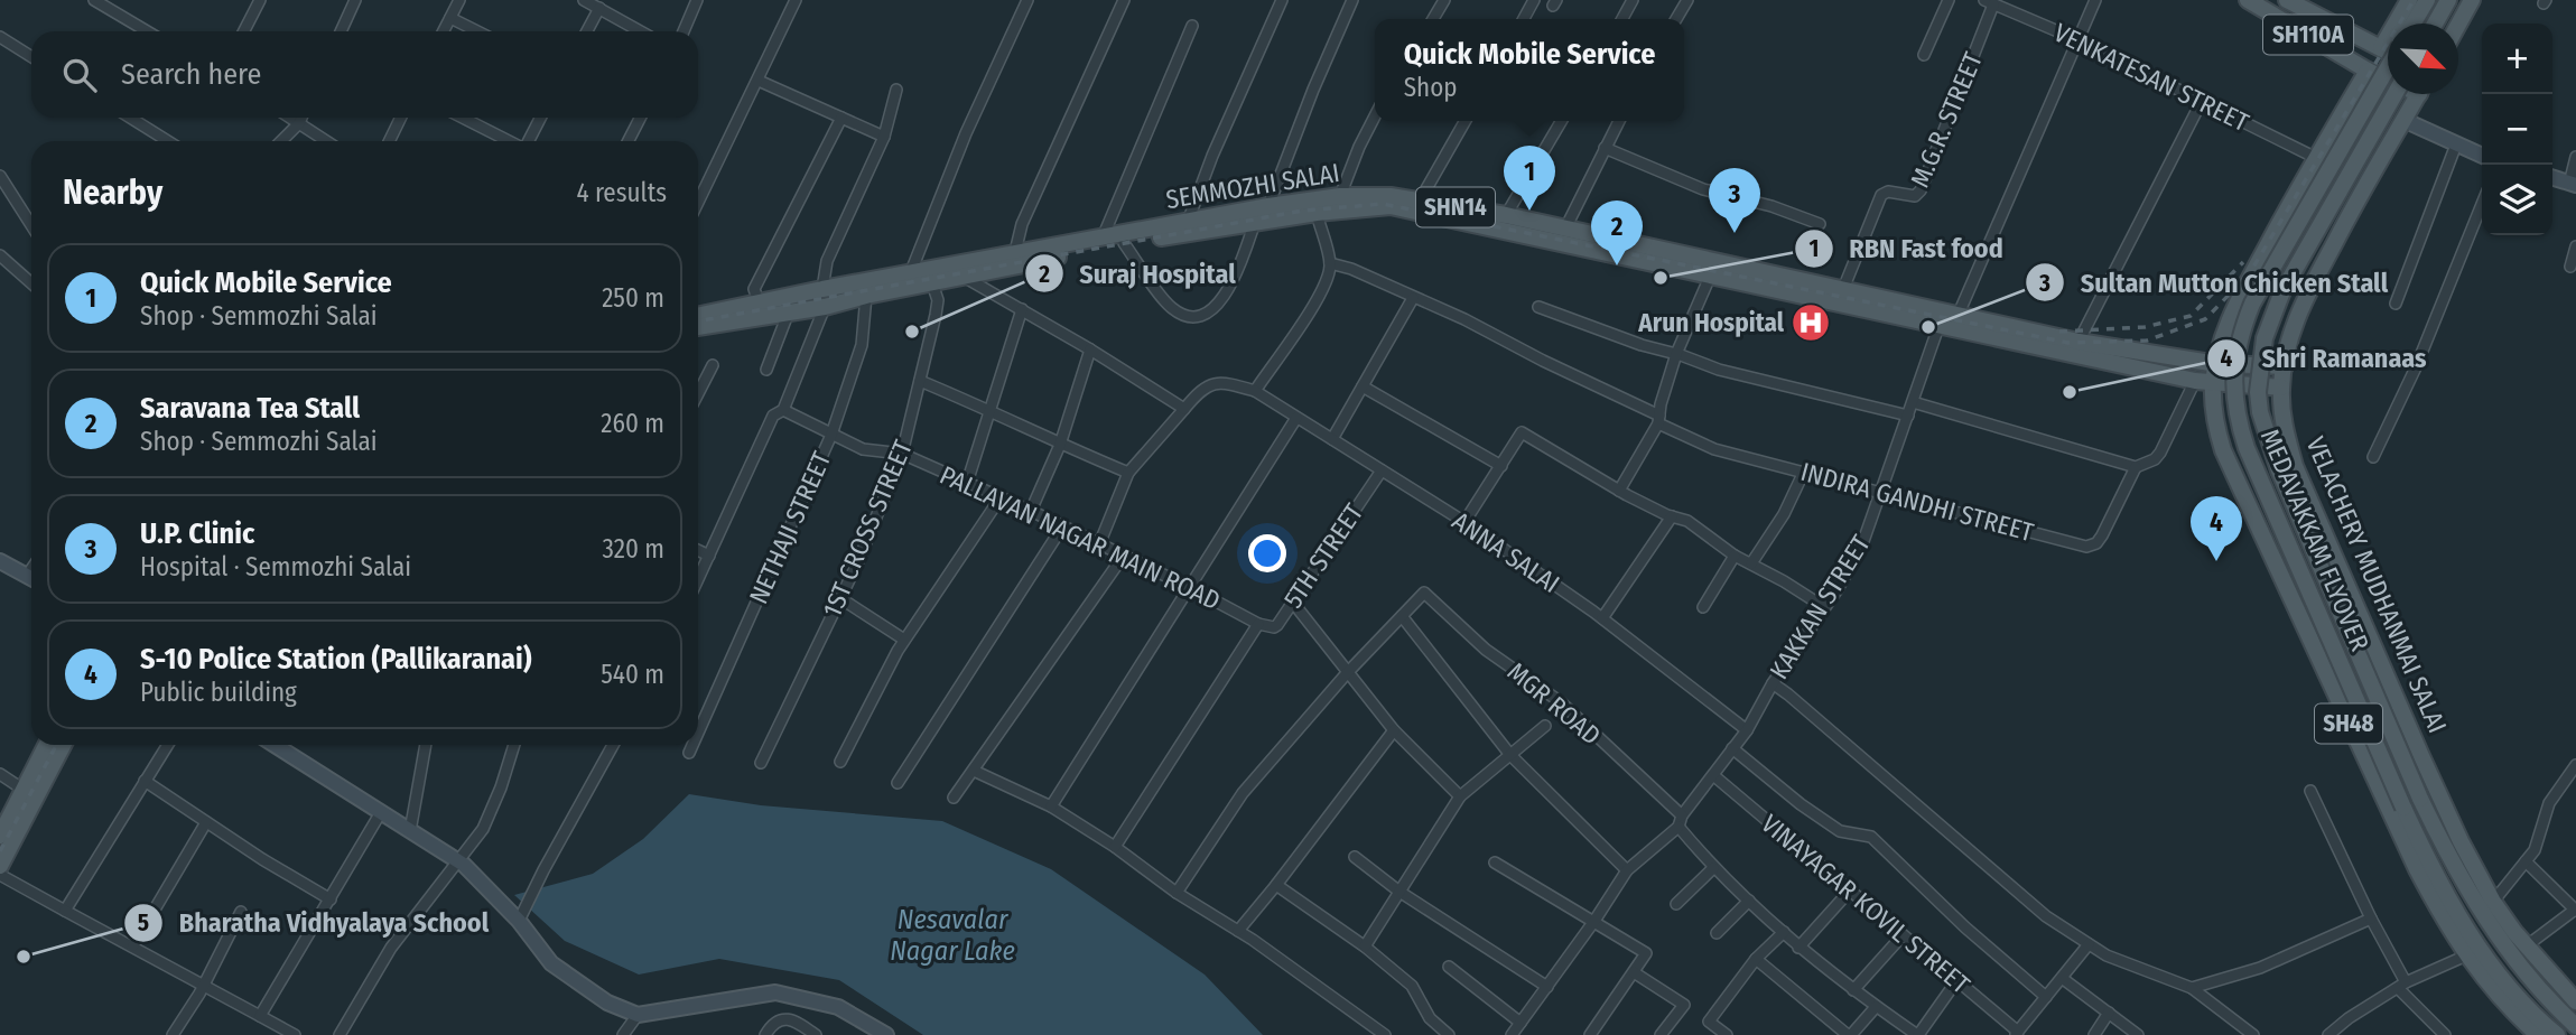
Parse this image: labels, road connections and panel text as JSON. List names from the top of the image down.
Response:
{
  "streets": {
    "main road": [
      "SH110A",
      "SEMMOZHI SALAI",
      "SHN14",
      "MEDAVAKKAM FLYOVER",
      "VELACHERY MUDHANMAI SALAI",
      "SH48"
    ],
    "street": [
      "VENKATESAN STREET",
      "M.G.R. STREET",
      "INDIRA GANDHI STREET",
      "NETHAJI STREET",
      "1ST CROSS STREET",
      "PALLAVAN NAGAR MAIN ROAD",
      "ANNA SALAI",
      "5TH STREET",
      "KAKKAN STREET",
      "MGR ROAD",
      "VINAYAGAR KOVIL STREET"
    ]
  },
  "crossings": [
    ["SH110A", "SH48"],
    ["VENKATESAN STREET", "M.G.R. STREET"],
    ["VENKATESAN STREET", "SH48"],
    ["M.G.R. STREET", "SEMMOZHI SALAI"],
    ["SEMMOZHI SALAI", "NETHAJI STREET"],
    ["SEMMOZHI SALAI", "1ST CROSS STREET"],
    ["SEMMOZHI SALAI", "VELACHERY MUDHANMAI SALAI"],
    ["SEMMOZHI SALAI", "KAKKAN STREET"],
    ["SEMMOZHI SALAI", "SH48"],
    ["INDIRA GANDHI STREET", "KAKKAN STREET"],
    ["NETHAJI STREET", "PALLAVAN NAGAR MAIN ROAD"],
    ["1ST CROSS STREET", "PALLAVAN NAGAR MAIN ROAD"],
    ["PALLAVAN NAGAR MAIN ROAD", "5TH STREET"],
    ["ANNA SALAI", "5TH STREET"],
    ["ANNA SALAI", "KAKKAN STREET"],
    ["KAKKAN STREET", "MGR ROAD"],
    ["KAKKAN STREET", "VINAYAGAR KOVIL STREET"]
  ],
  "water": ["Nesavalar Nagar Lake"],
  "places": {
    "other": [
      "RBN Fast food",
      "Sultan Mutton Chicken Stall",
      "Suraj Hospital",
      "Shri Ramanaas",
      "Bharatha Vidhyalaya School"
    ],
    "hospital": ["Arun Hospital"]
  },
  "north": "bottom right",
  "page": {
    "popup": ["Quick Mobile Service", "Shop"],
    "map_buttons": ["+", "−"],
    "search": "Search here",
    "heading": ["Nearby", "4 results"],
    "pins": [
      "1",
      "3",
      "2",
      "4"
    ],
    "list": [
      {
        "mark": "1",
        "name": "Quick Mobile Service",
        "note": "Shop · Semmozhi Salai",
        "value": "250 m"
      },
      {
        "mark": "2",
        "name": "Saravana Tea Stall",
        "note": "Shop · Semmozhi Salai",
        "value": "260 m"
      },
      {
        "mark": "3",
        "name": "U.P. Clinic",
        "note": "Hospital · Semmozhi Salai",
        "value": "320 m"
      },
      {
        "mark": "4",
        "name": "S-10 Police Station (Pallikaranai)",
        "note": "Public building",
        "value": "540 m"
      }
    ]
  }
}
